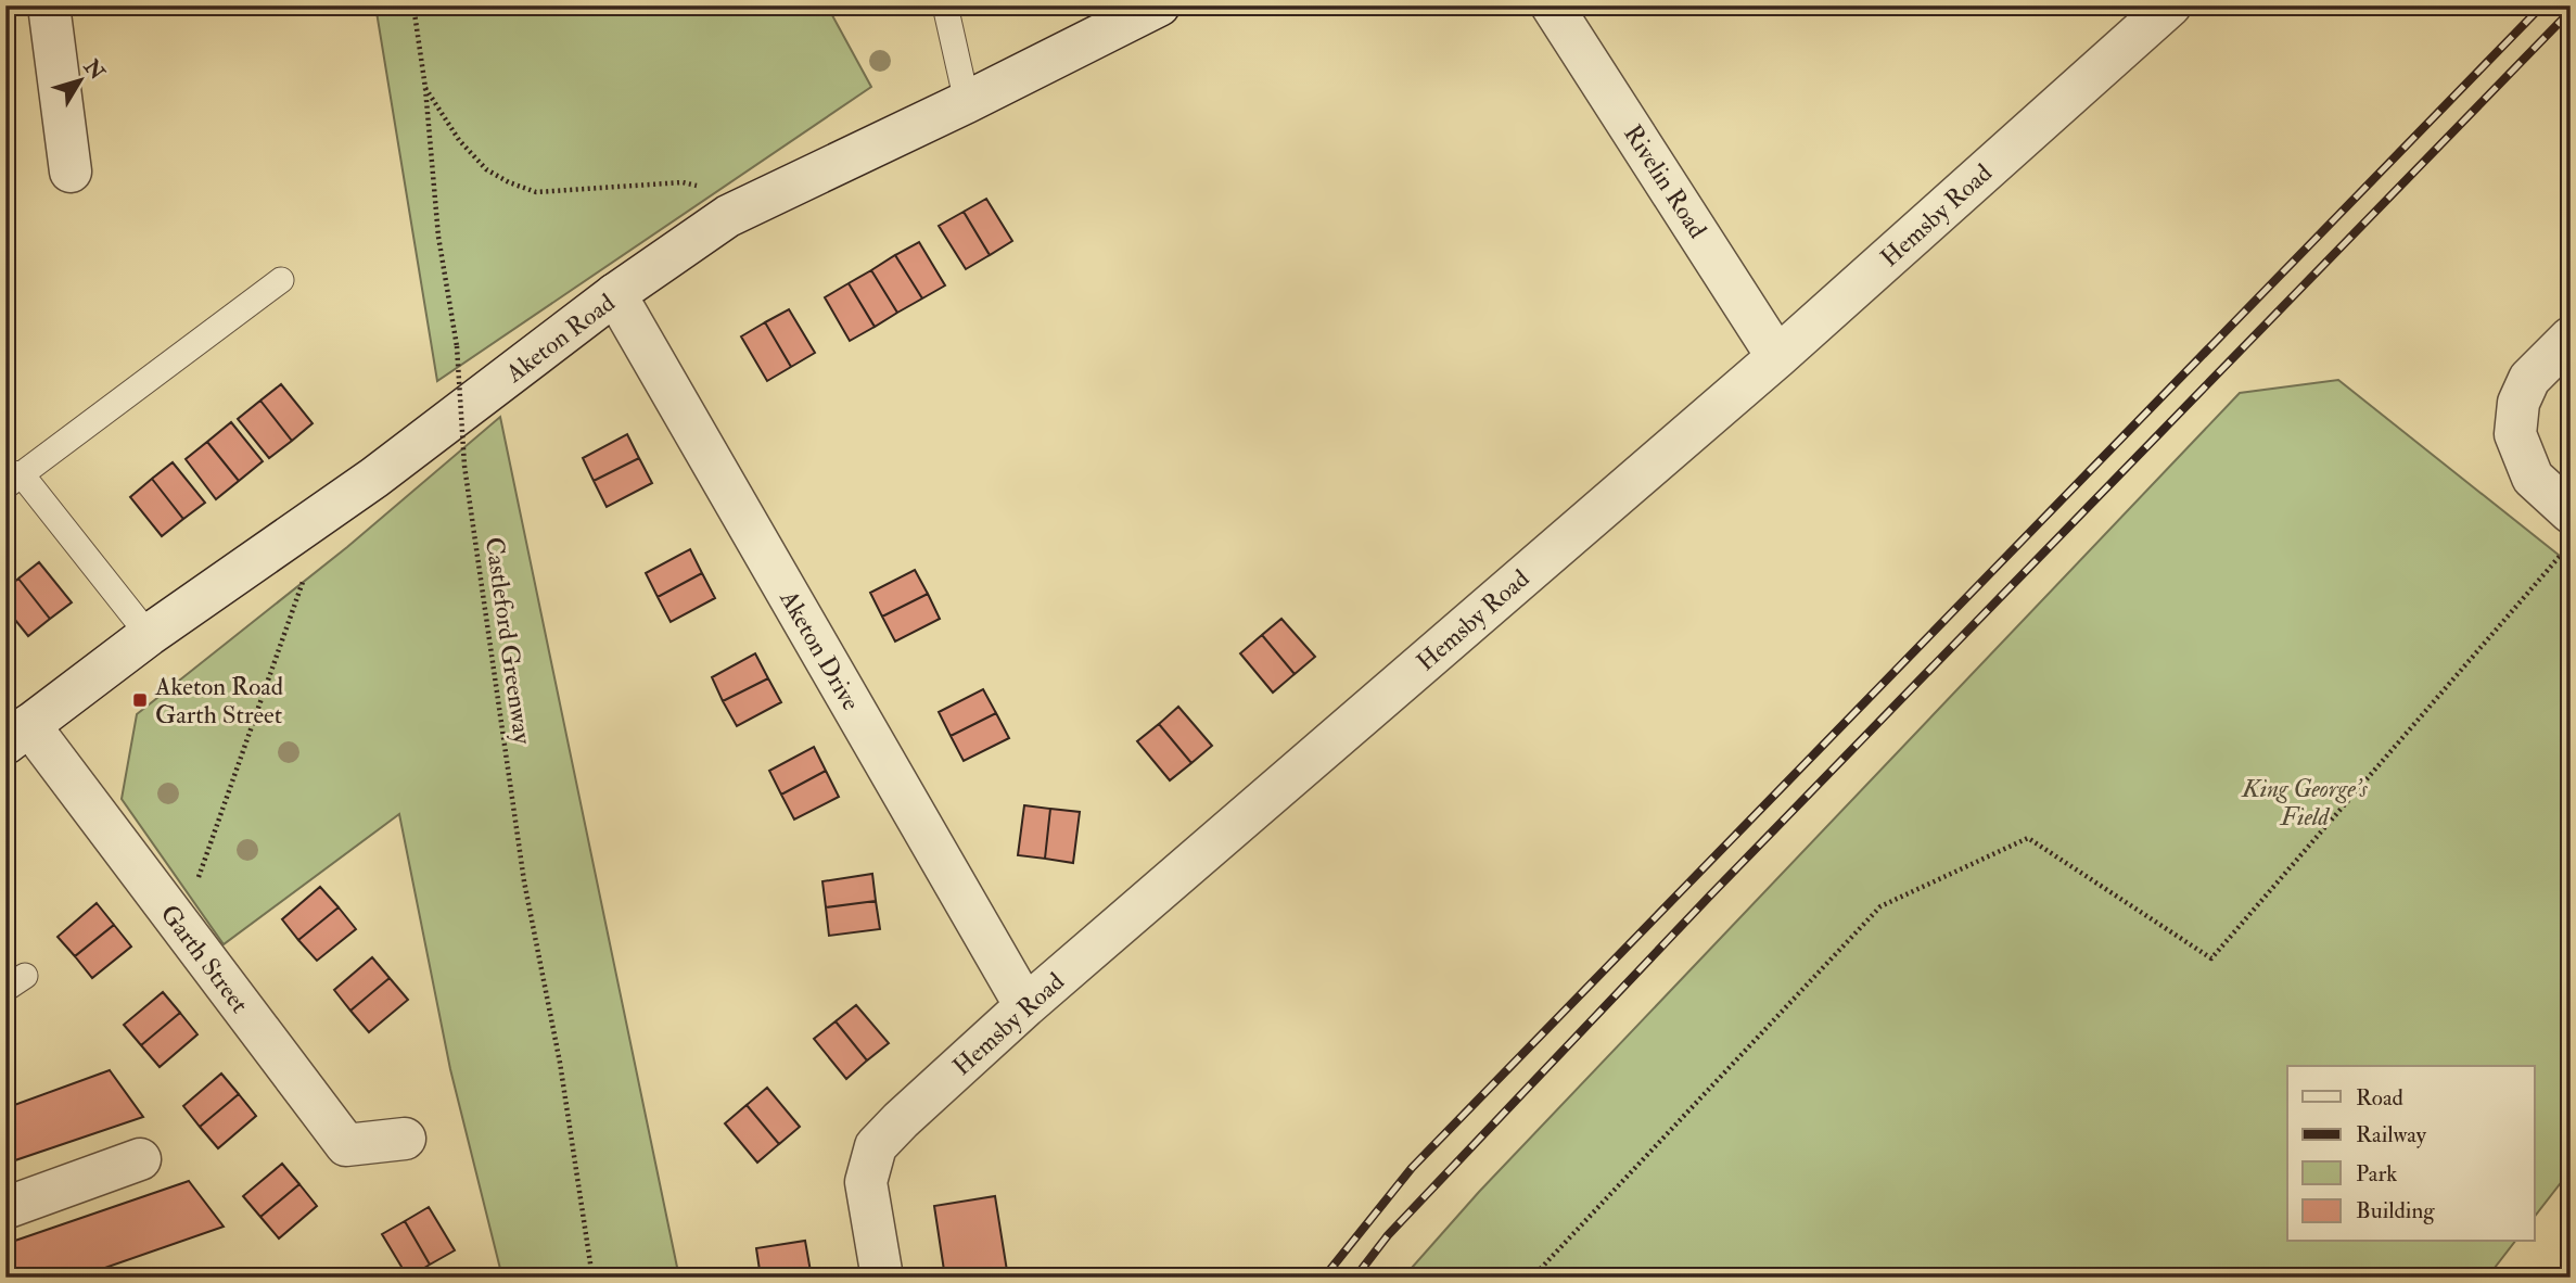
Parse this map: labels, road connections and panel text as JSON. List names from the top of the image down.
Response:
{
  "streets": {
    "street": [
      "Rivelin Road",
      "Hemsby Road",
      "Aketon Road",
      "Aketon Drive",
      "Garth Street"
    ],
    "path": ["Castleford Greenway"]
  },
  "crossings": [
    ["Rivelin Road", "Hemsby Road"],
    ["Hemsby Road", "Aketon Drive"],
    ["Aketon Road", "Aketon Drive"],
    ["Aketon Road", "Garth Street"]
  ],
  "parks": ["King George's Field"],
  "places": {
    "transit": ["Aketon Road Garth Street"]
  },
  "legend": [
    "Road",
    "Railway",
    "Park",
    "Building"
  ],
  "north": "top right"
}
